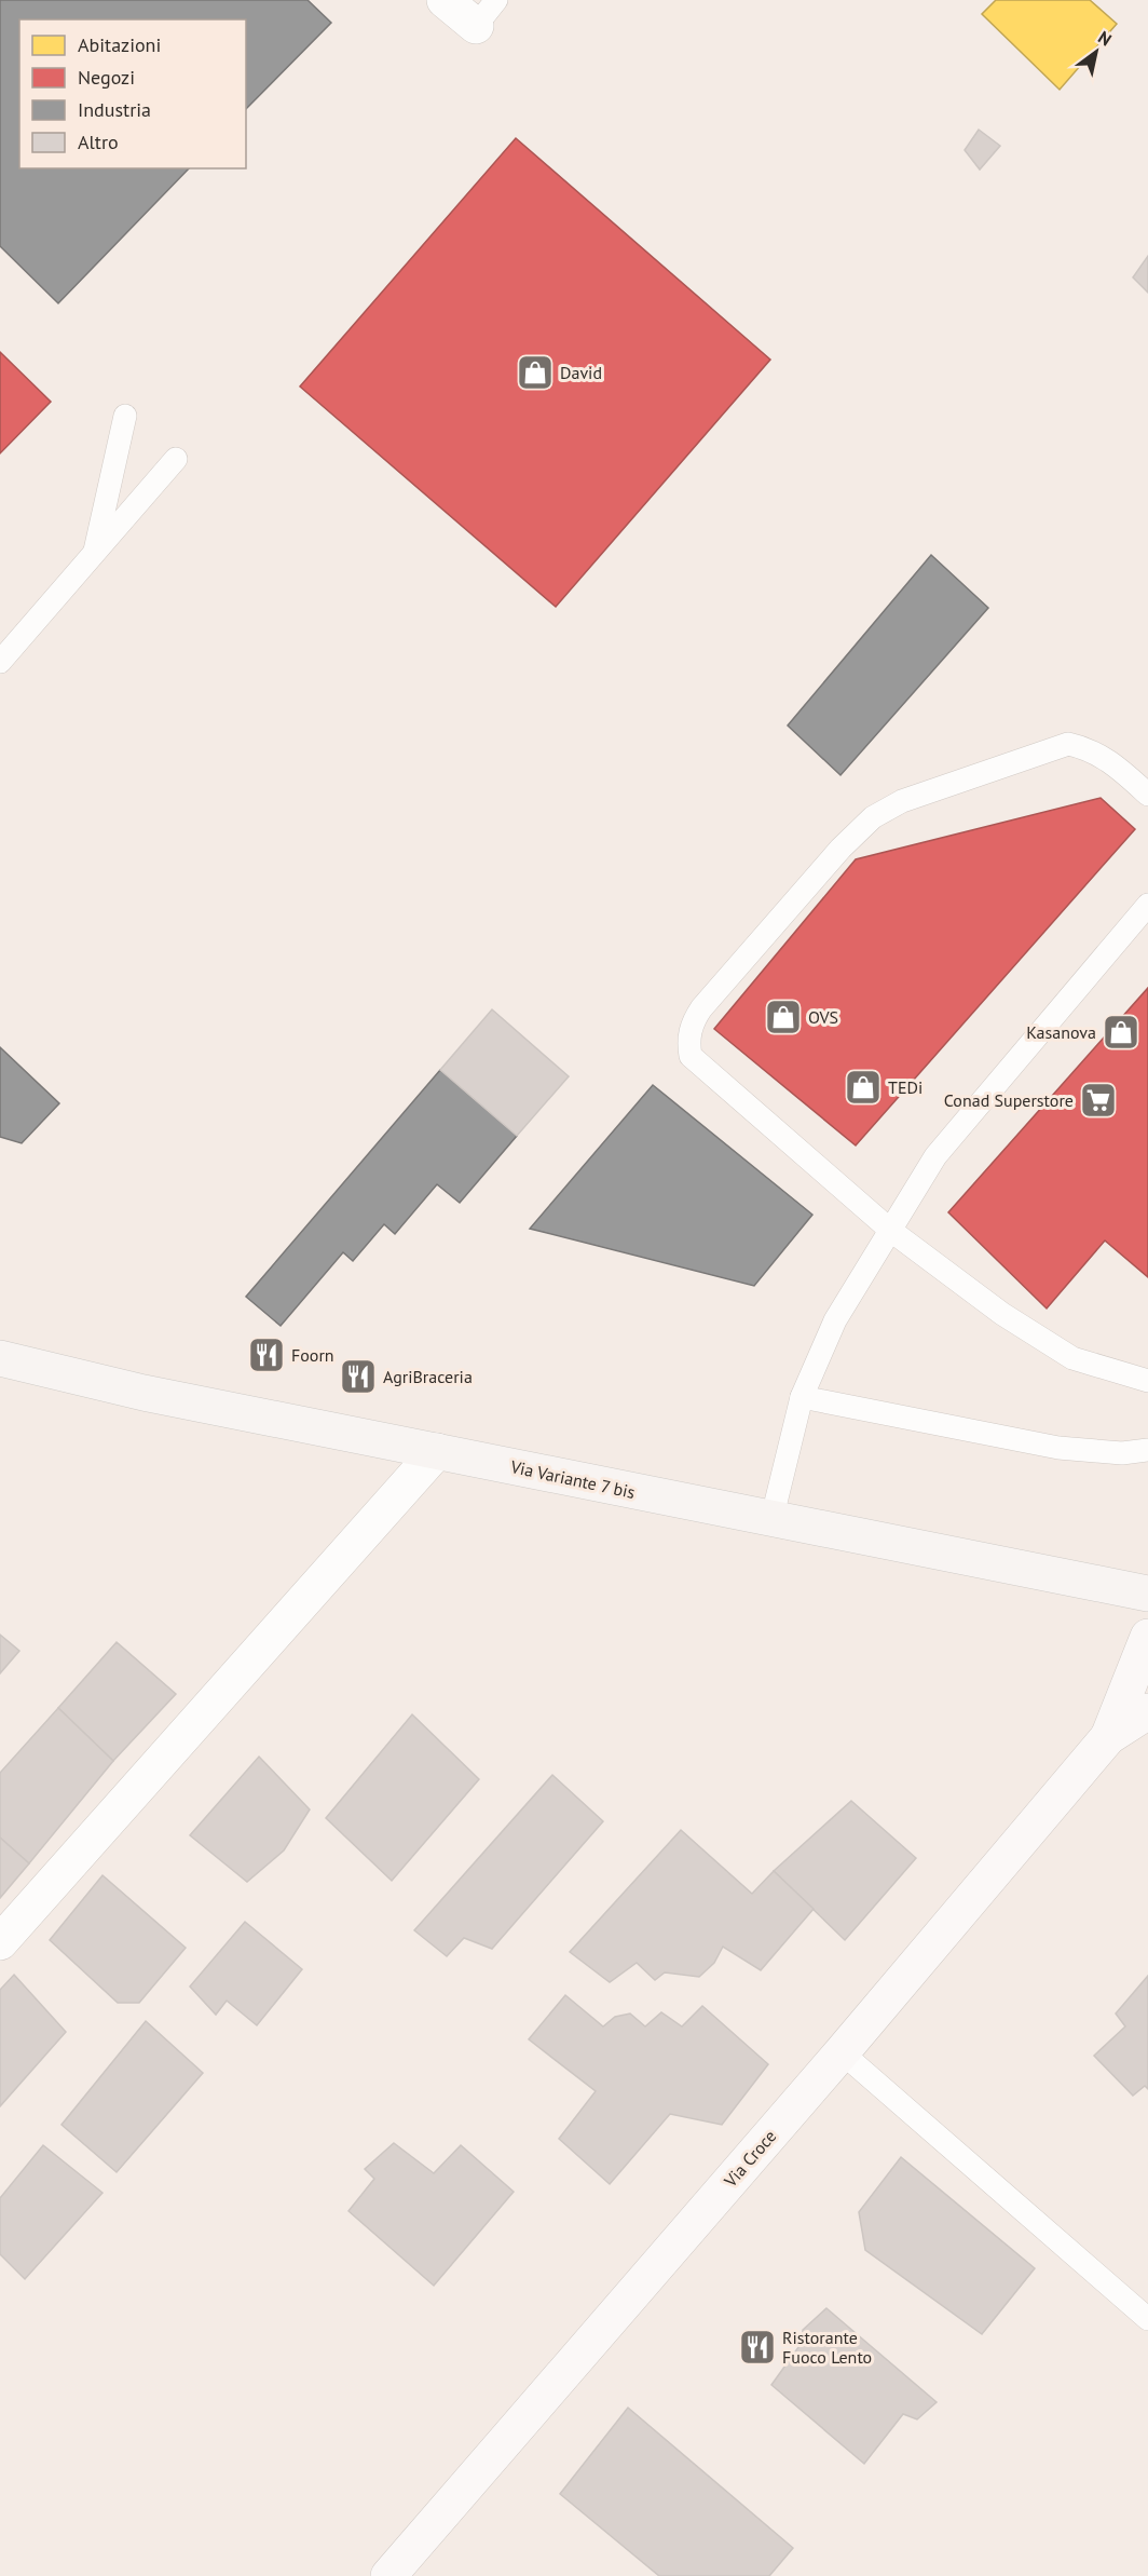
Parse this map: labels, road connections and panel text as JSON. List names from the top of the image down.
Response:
{
  "streets": {
    "main road": ["Via Variante 7 bis"],
    "street": ["Via Croce"]
  },
  "places": {
    "shop": [
      "David",
      "OVS",
      "Kasanova",
      "TEDi"
    ],
    "supermarket": ["Conad Superstore"],
    "restaurant": ["Foorn", "AgriBraceria", "Ristorante Fuoco Lento"]
  },
  "legend": [
    "Abitazioni",
    "Negozi",
    "Industria",
    "Altro"
  ],
  "north": "top right"
}
